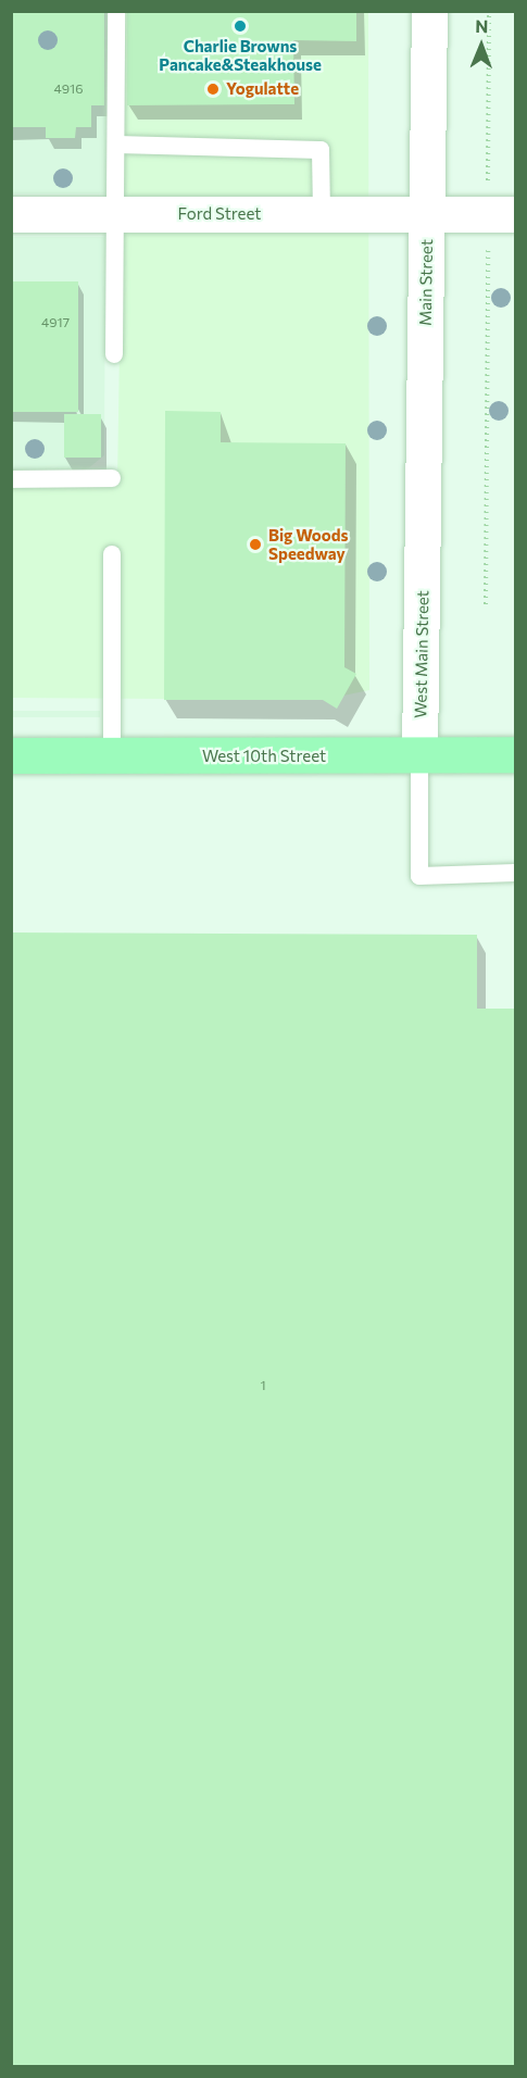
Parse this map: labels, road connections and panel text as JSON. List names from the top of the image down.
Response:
{
  "streets": {
    "main road": ["West 10th Street"],
    "street": ["Ford Street", "Main Street", "West Main Street"]
  },
  "crossings": [
    ["Ford Street", "Main Street"],
    ["Main Street", "West Main Street"],
    ["West Main Street", "West 10th Street"]
  ],
  "places": ["Charlie Browns Pancake&Steakhouse", "Yogulatte", "Big Woods Speedway"],
  "house_numbers": ["4916", "4917", "1"],
  "north": "top"
}
